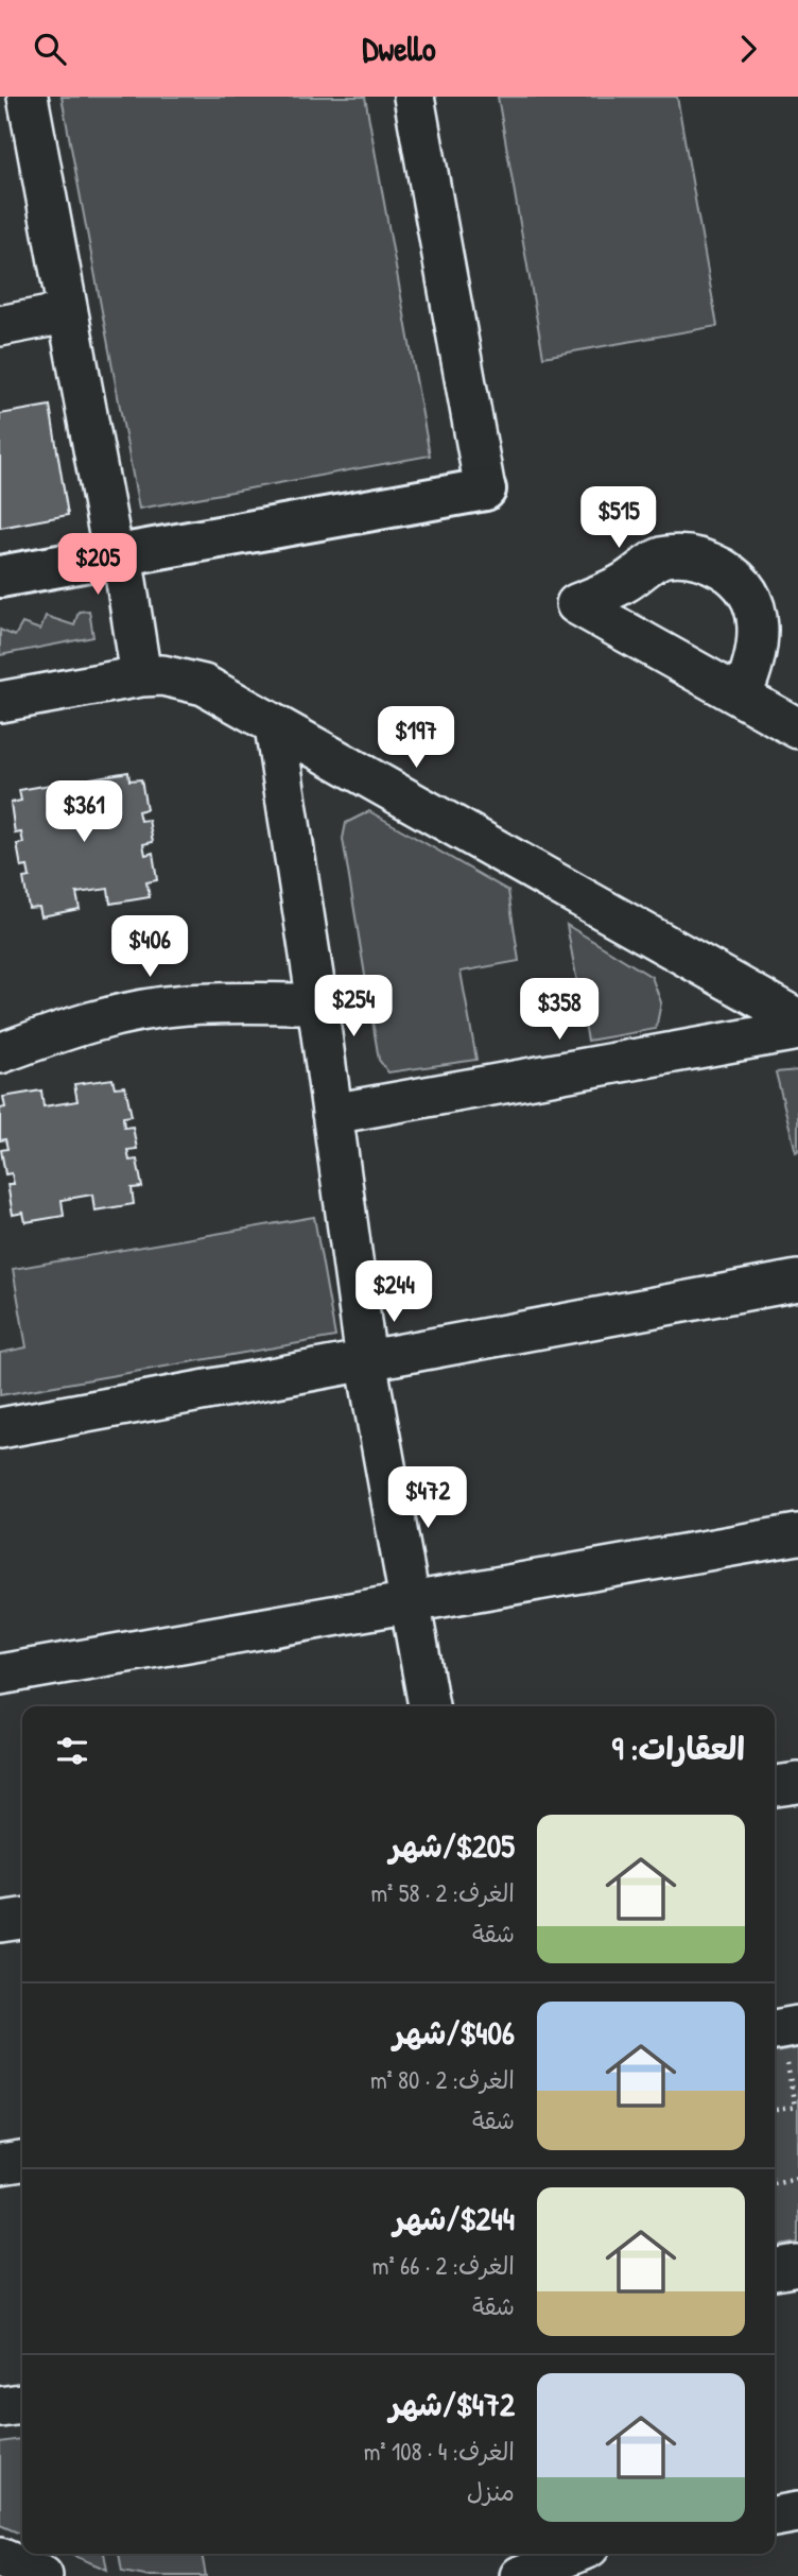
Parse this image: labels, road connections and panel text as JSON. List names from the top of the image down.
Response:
{
  "page": {
    "header": "Dwello",
    "price": [
      "$515",
      "$205",
      "$197",
      "$361",
      "$406",
      "$254",
      "$358",
      "$244",
      "$472"
    ],
    "heading": "العقارات: 9",
    "list": [
      {
        "name": "$205/شهر",
        "note": "الغرف: 2 · 58 m² · شقة"
      },
      {
        "name": "$406/شهر",
        "note": "الغرف: 2 · 80 m² · شقة"
      },
      {
        "name": "$244/شهر",
        "note": "الغرف: 2 · 66 m² · شقة"
      },
      {
        "name": "$472/شهر",
        "note": "الغرف: 4 · 108 m² · منزل"
      }
    ]
  }
}
